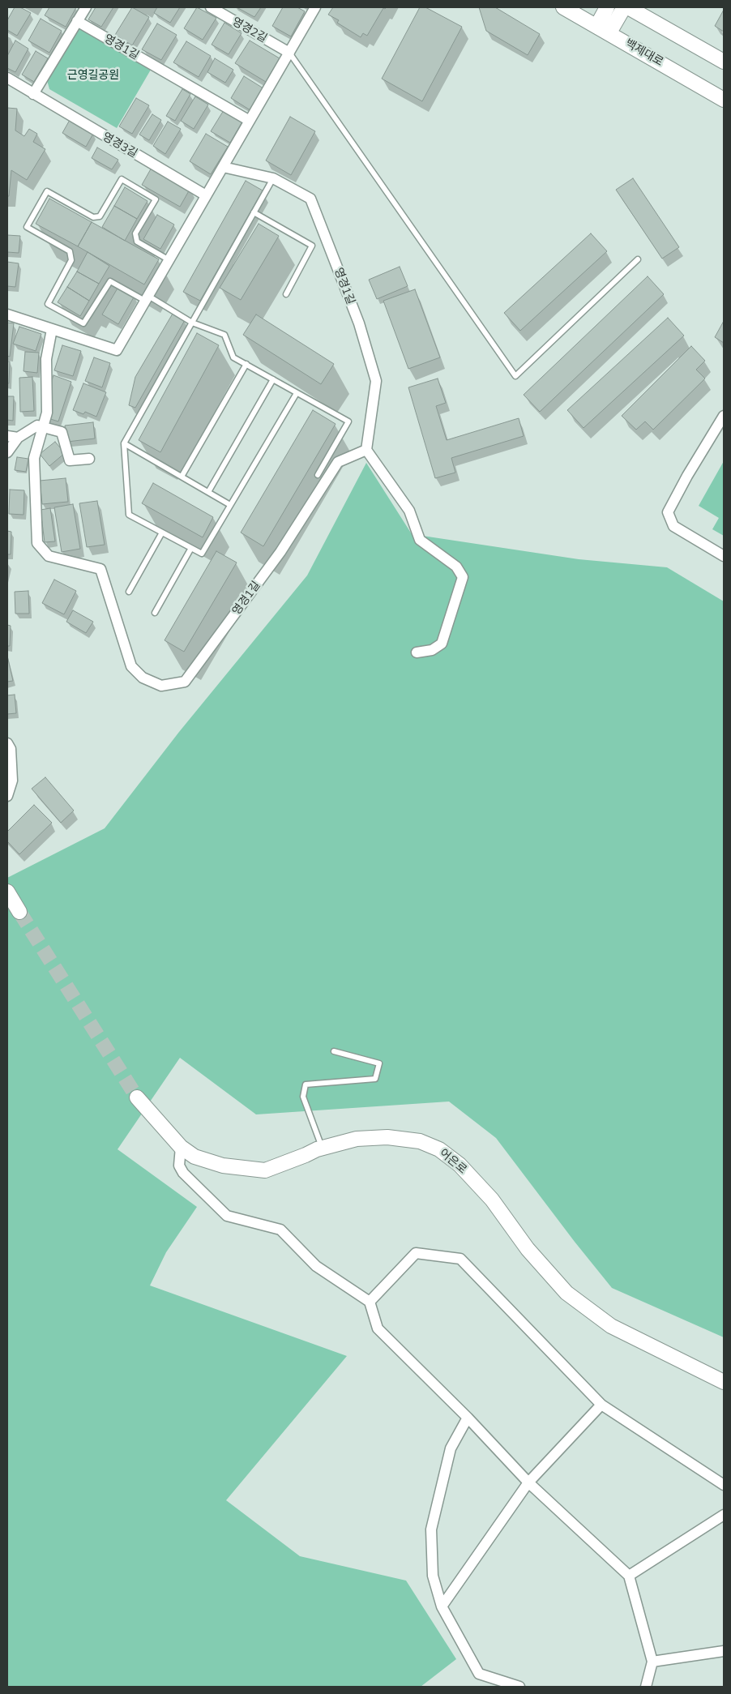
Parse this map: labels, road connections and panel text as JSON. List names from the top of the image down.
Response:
{
  "streets": {
    "street": [
      "영경2길",
      "영경1길",
      "백제대로",
      "영경3길",
      "어은로"
    ]
  },
  "parks": ["근영길공원"]
}
